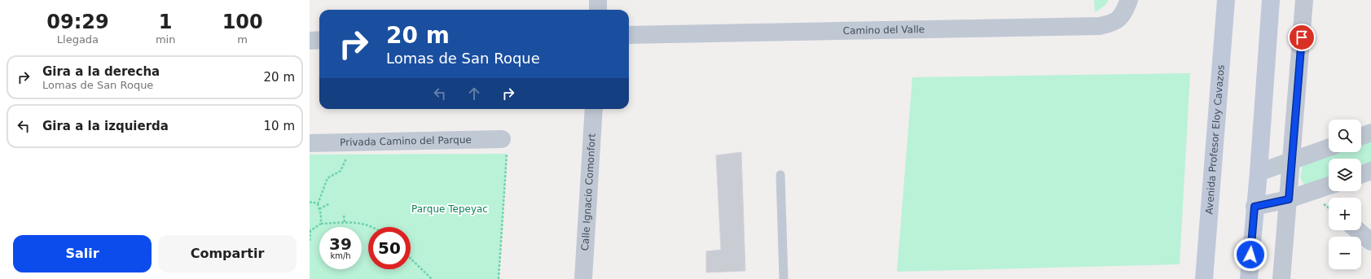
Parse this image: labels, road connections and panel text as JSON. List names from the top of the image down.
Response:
{
  "streets": {
    "main road": ["Avenida Profesor Eloy Cavazos"],
    "street": ["Camino del Valle", "Privada Camino del Parque", "Calle Ignacio Comonfort"]
  },
  "parks": ["Parque Tepeyac"],
  "page": {
    "eta": [
      "09:29",
      "Llegada",
      "1",
      "min",
      "100",
      "m"
    ],
    "turn": ["20 m", "Lomas de San Roque"],
    "list": [
      {
        "name": "Gira a la derecha",
        "note": "Lomas de San Roque",
        "value": "20 m"
      },
      {
        "name": "Gira a la izquierda",
        "value": "10 m"
      }
    ],
    "map_buttons": ["+", "−"],
    "speed": "39 km/h",
    "limit": "50",
    "buttons": ["Salir", "Compartir"]
  }
}
